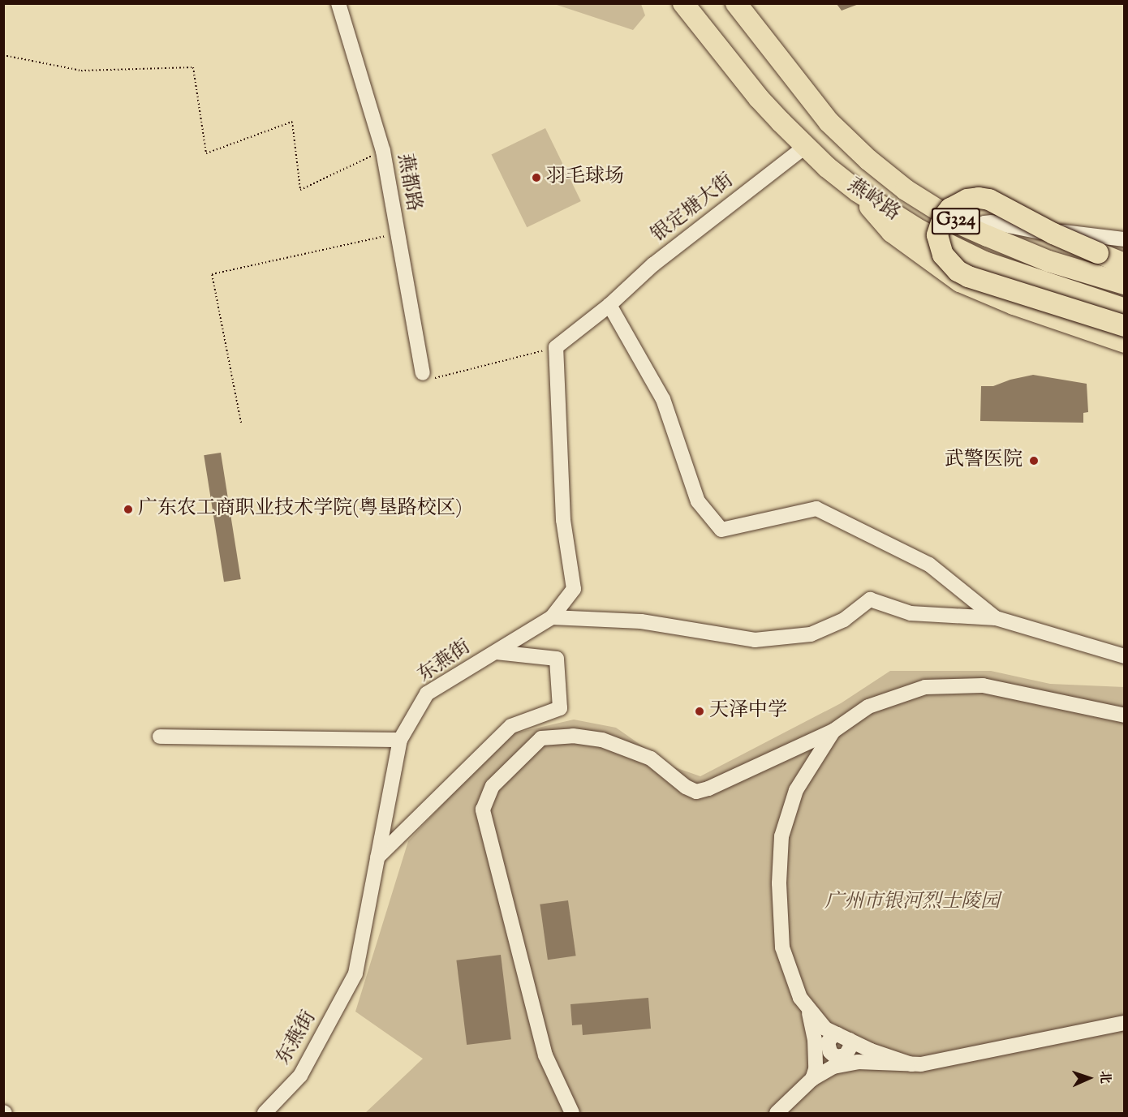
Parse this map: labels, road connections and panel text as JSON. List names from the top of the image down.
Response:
{
  "streets": {
    "highway": ["燕岭路", "G324"],
    "street": ["燕都路", "银定塘大街", "东燕街"]
  },
  "crossings": [
    ["燕岭路", "银定塘大街"]
  ],
  "parks": ["广州市银河烈士陵园"],
  "places": [
    "羽毛球场",
    "武警医院",
    "广东农工商职业技术学院(粤垦路校区)",
    "天泽中学"
  ],
  "north": "right"
}
